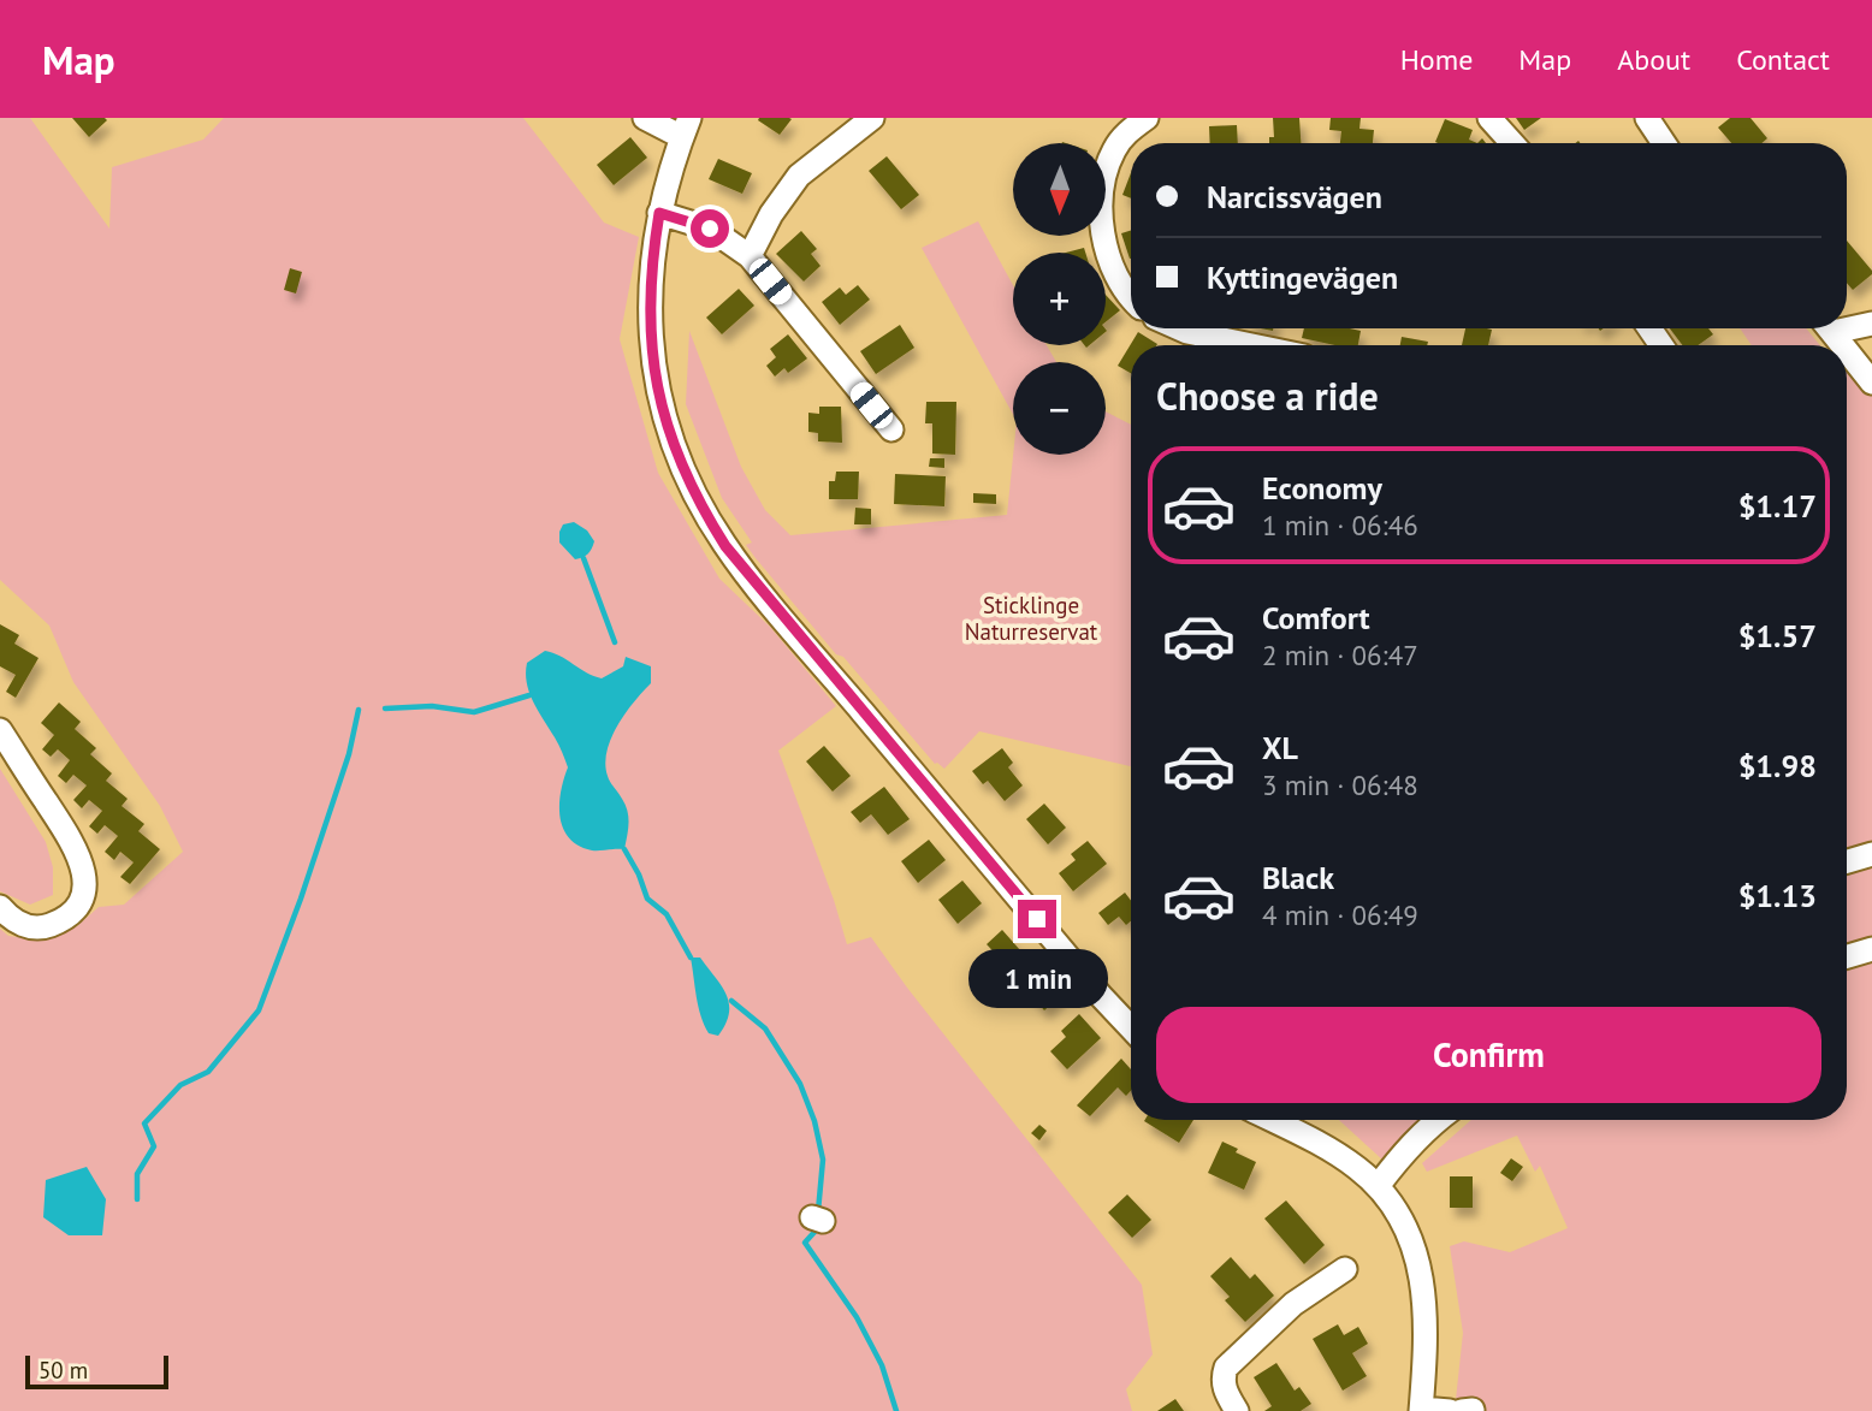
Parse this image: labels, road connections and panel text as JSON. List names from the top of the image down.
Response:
{
  "parks": ["Sticklinge Naturreservat"],
  "scale_bar": "50 m",
  "north": "bottom",
  "page": {
    "header": "Map",
    "nav": [
      "Home",
      "Map",
      "About",
      "Contact"
    ],
    "map_buttons": ["+", "−"],
    "banner": ["Narcissvägen", "Kyttingevägen"],
    "heading": "Choose a ride",
    "list": [
      {
        "name": "Economy",
        "note": "1 min · 06:46",
        "value": "$1.17"
      },
      {
        "name": "Comfort",
        "note": "2 min · 06:47",
        "value": "$1.57"
      },
      {
        "name": "XL",
        "note": "3 min · 06:48",
        "value": "$1.98"
      },
      {
        "name": "Black",
        "note": "4 min · 06:49",
        "value": "$1.13"
      }
    ],
    "bubble": "1 min",
    "buttons": "Confirm",
    "scale": "50 m"
  }
}
